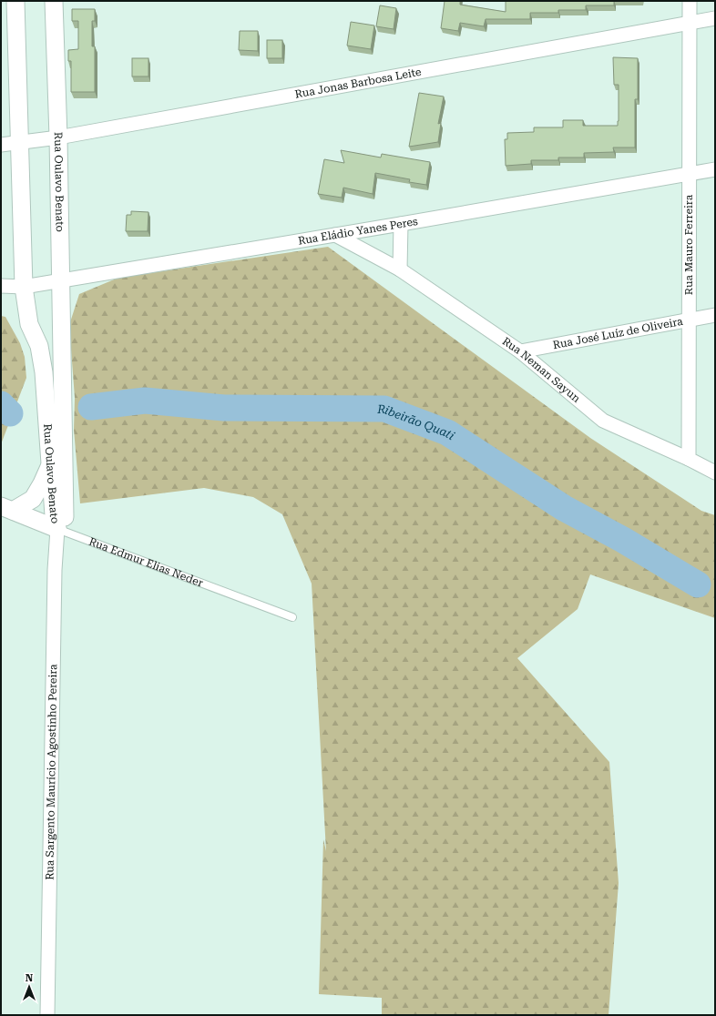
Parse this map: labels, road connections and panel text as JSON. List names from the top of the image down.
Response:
{
  "streets": {
    "street": [
      "Rua Jonas Barbosa Leite",
      "Rua Oulavo Benato",
      "Rua Eládio Yanes Peres",
      "Rua Mauro Ferreira",
      "Rua José Luíz de Oliveira",
      "Rua Neman Sayun",
      "Rua Edmur Elias Neder",
      "Rua Sargento Maurício Agostinho Pereira"
    ]
  },
  "crossings": [
    ["Rua Jonas Barbosa Leite", "Rua Oulavo Benato"],
    ["Rua Jonas Barbosa Leite", "Rua Mauro Ferreira"],
    ["Rua Oulavo Benato", "Rua Eládio Yanes Peres"],
    ["Rua Oulavo Benato", "Rua Edmur Elias Neder"],
    ["Rua Oulavo Benato", "Rua Sargento Maurício Agostinho Pereira"],
    ["Rua Eládio Yanes Peres", "Rua Mauro Ferreira"],
    ["Rua Eládio Yanes Peres", "Rua Neman Sayun"],
    ["Rua Mauro Ferreira", "Rua José Luíz de Oliveira"],
    ["Rua Mauro Ferreira", "Rua Neman Sayun"],
    ["Rua José Luíz de Oliveira", "Rua Neman Sayun"],
    ["Rua Edmur Elias Neder", "Rua Sargento Maurício Agostinho Pereira"]
  ],
  "water": ["Ribeirão Quati"],
  "north": "top"
}
